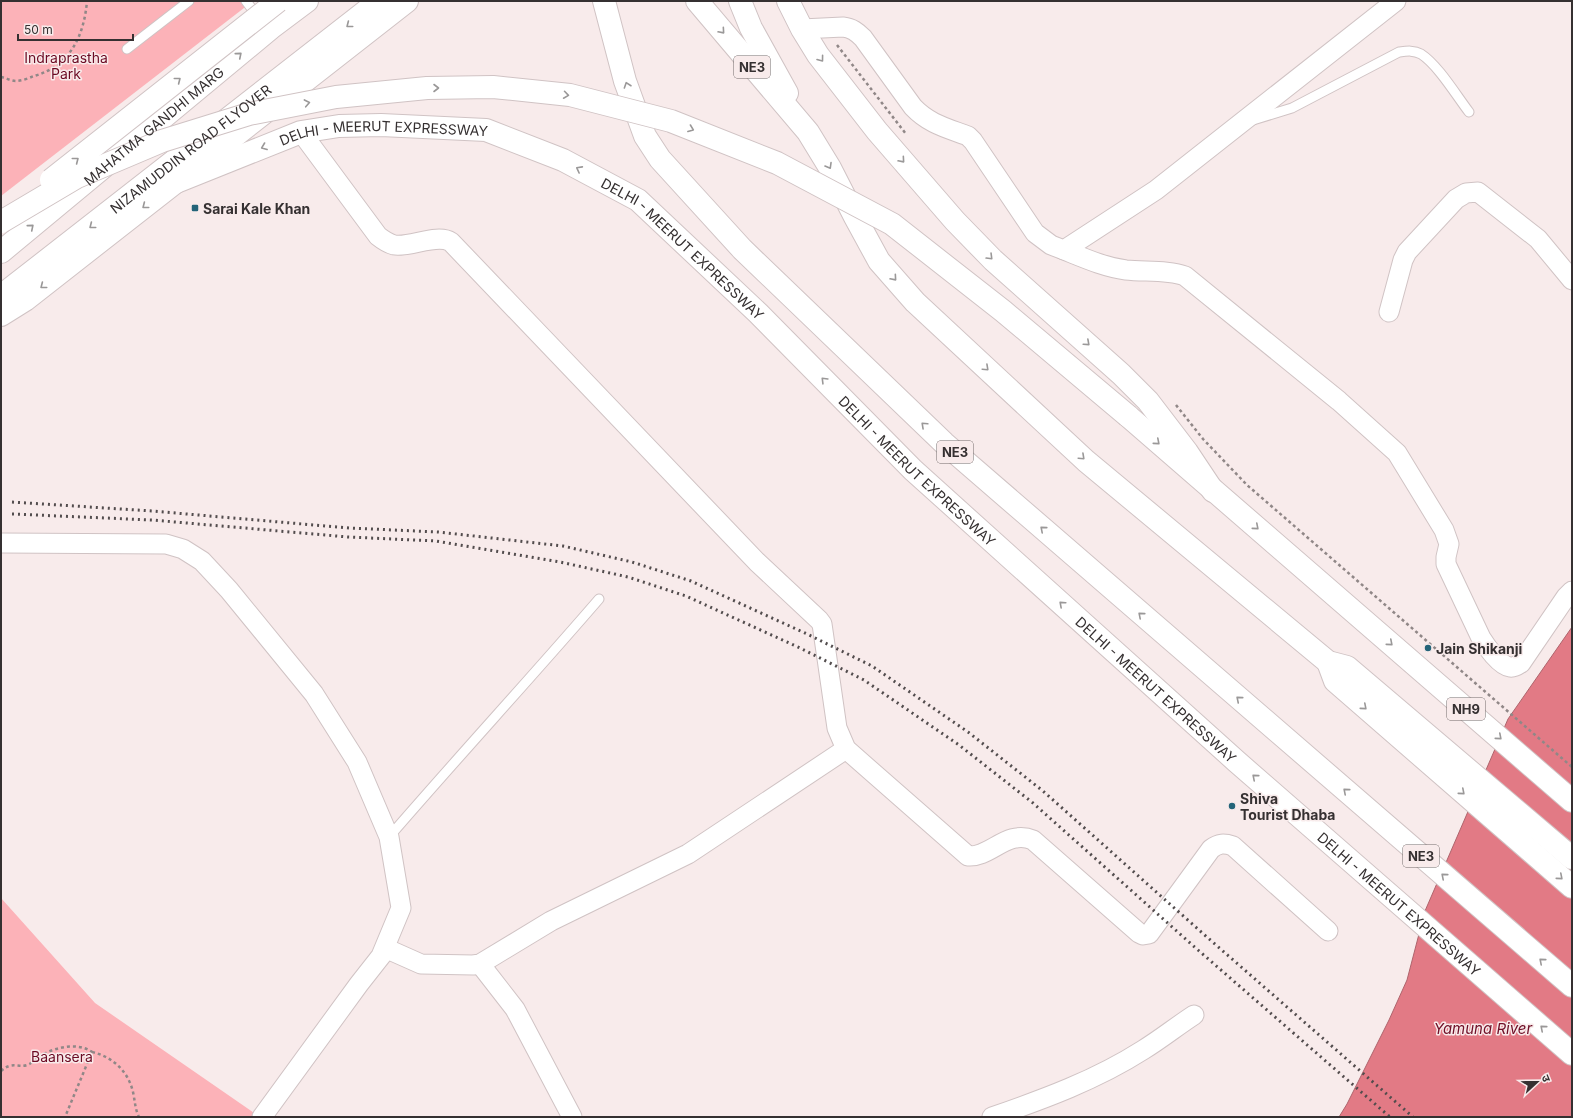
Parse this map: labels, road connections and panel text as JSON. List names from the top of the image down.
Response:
{
  "streets": {
    "highway": [
      "NE3",
      "MAHATMA GANDHI MARG",
      "DELHI - MEERUT EXPRESSWAY",
      "NIZAMUDDIN ROAD FLYOVER",
      "NH9"
    ]
  },
  "water": ["Yamuna River"],
  "parks": ["Indraprastha Park", "Baansera"],
  "places": {
    "transit": ["Sarai Kale Khan"],
    "other": ["Jain Shikanji", "Shiva Tourist Dhaba"]
  },
  "scale_bar": "50 m",
  "north": "right"
}
